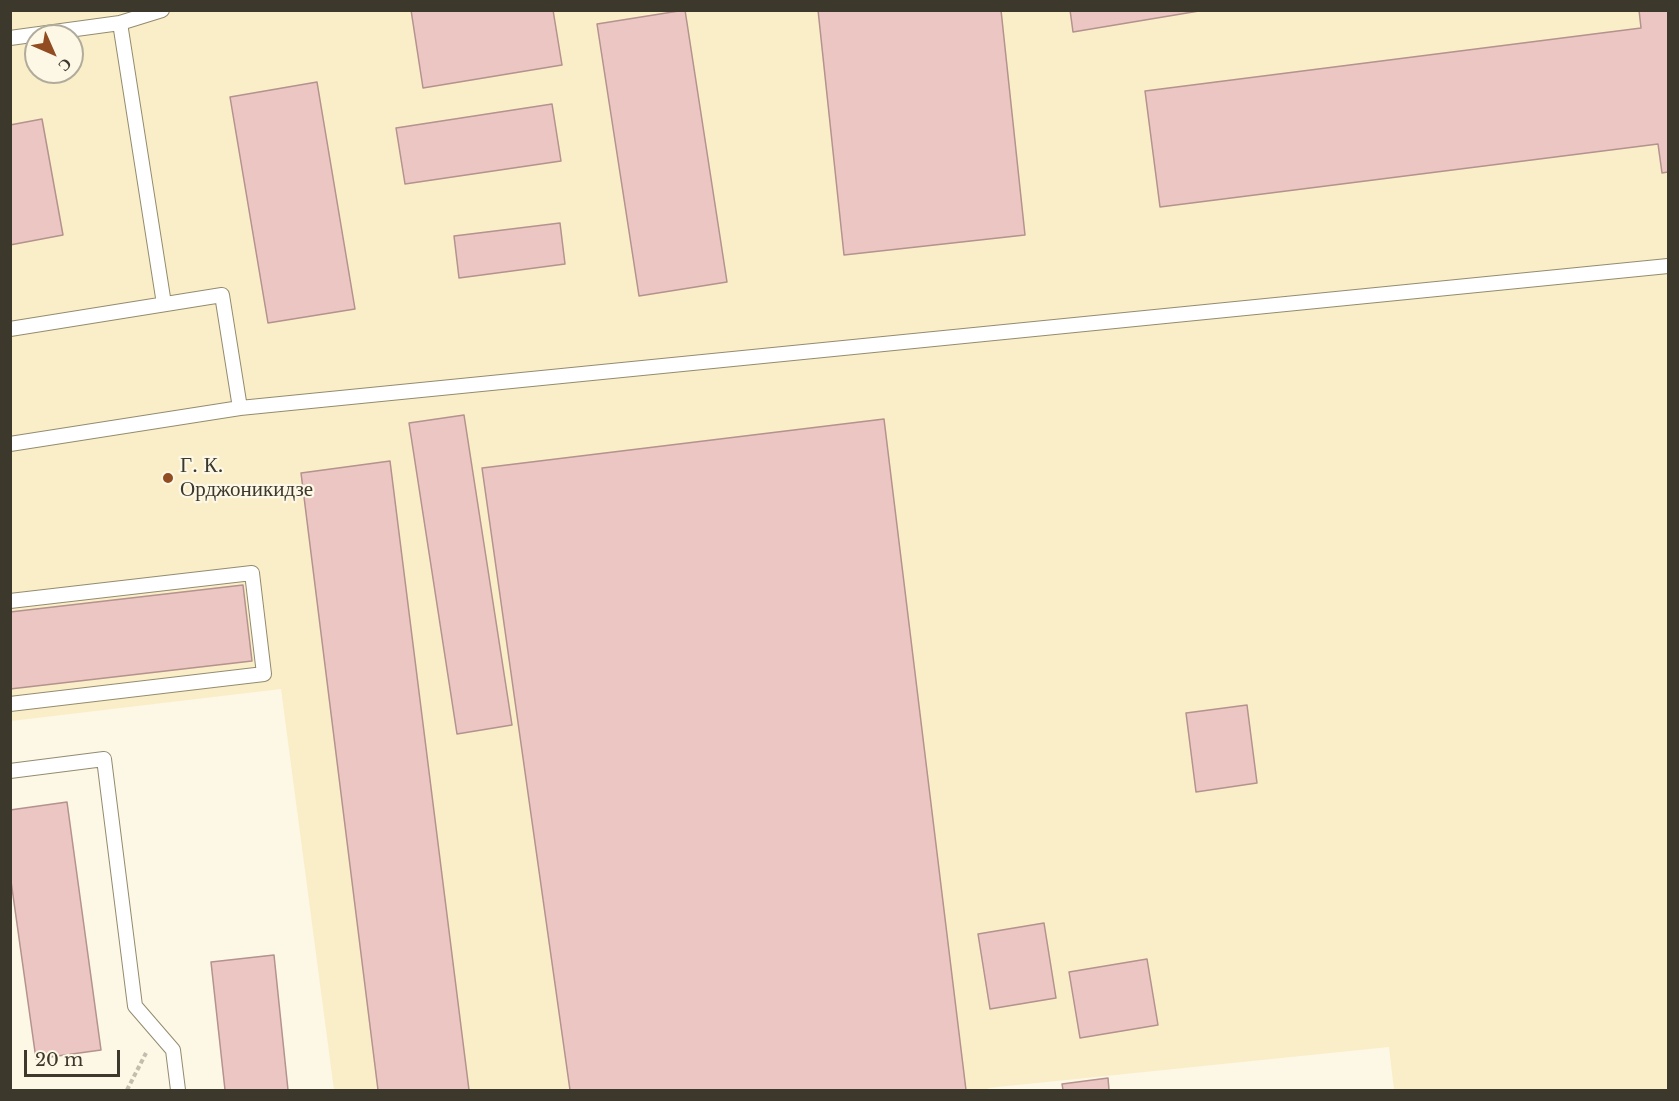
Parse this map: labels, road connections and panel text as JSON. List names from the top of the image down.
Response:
{
  "places": ["Г. К. Орджоникидзе"],
  "scale_bar": "20 m",
  "north": "bottom right"
}
